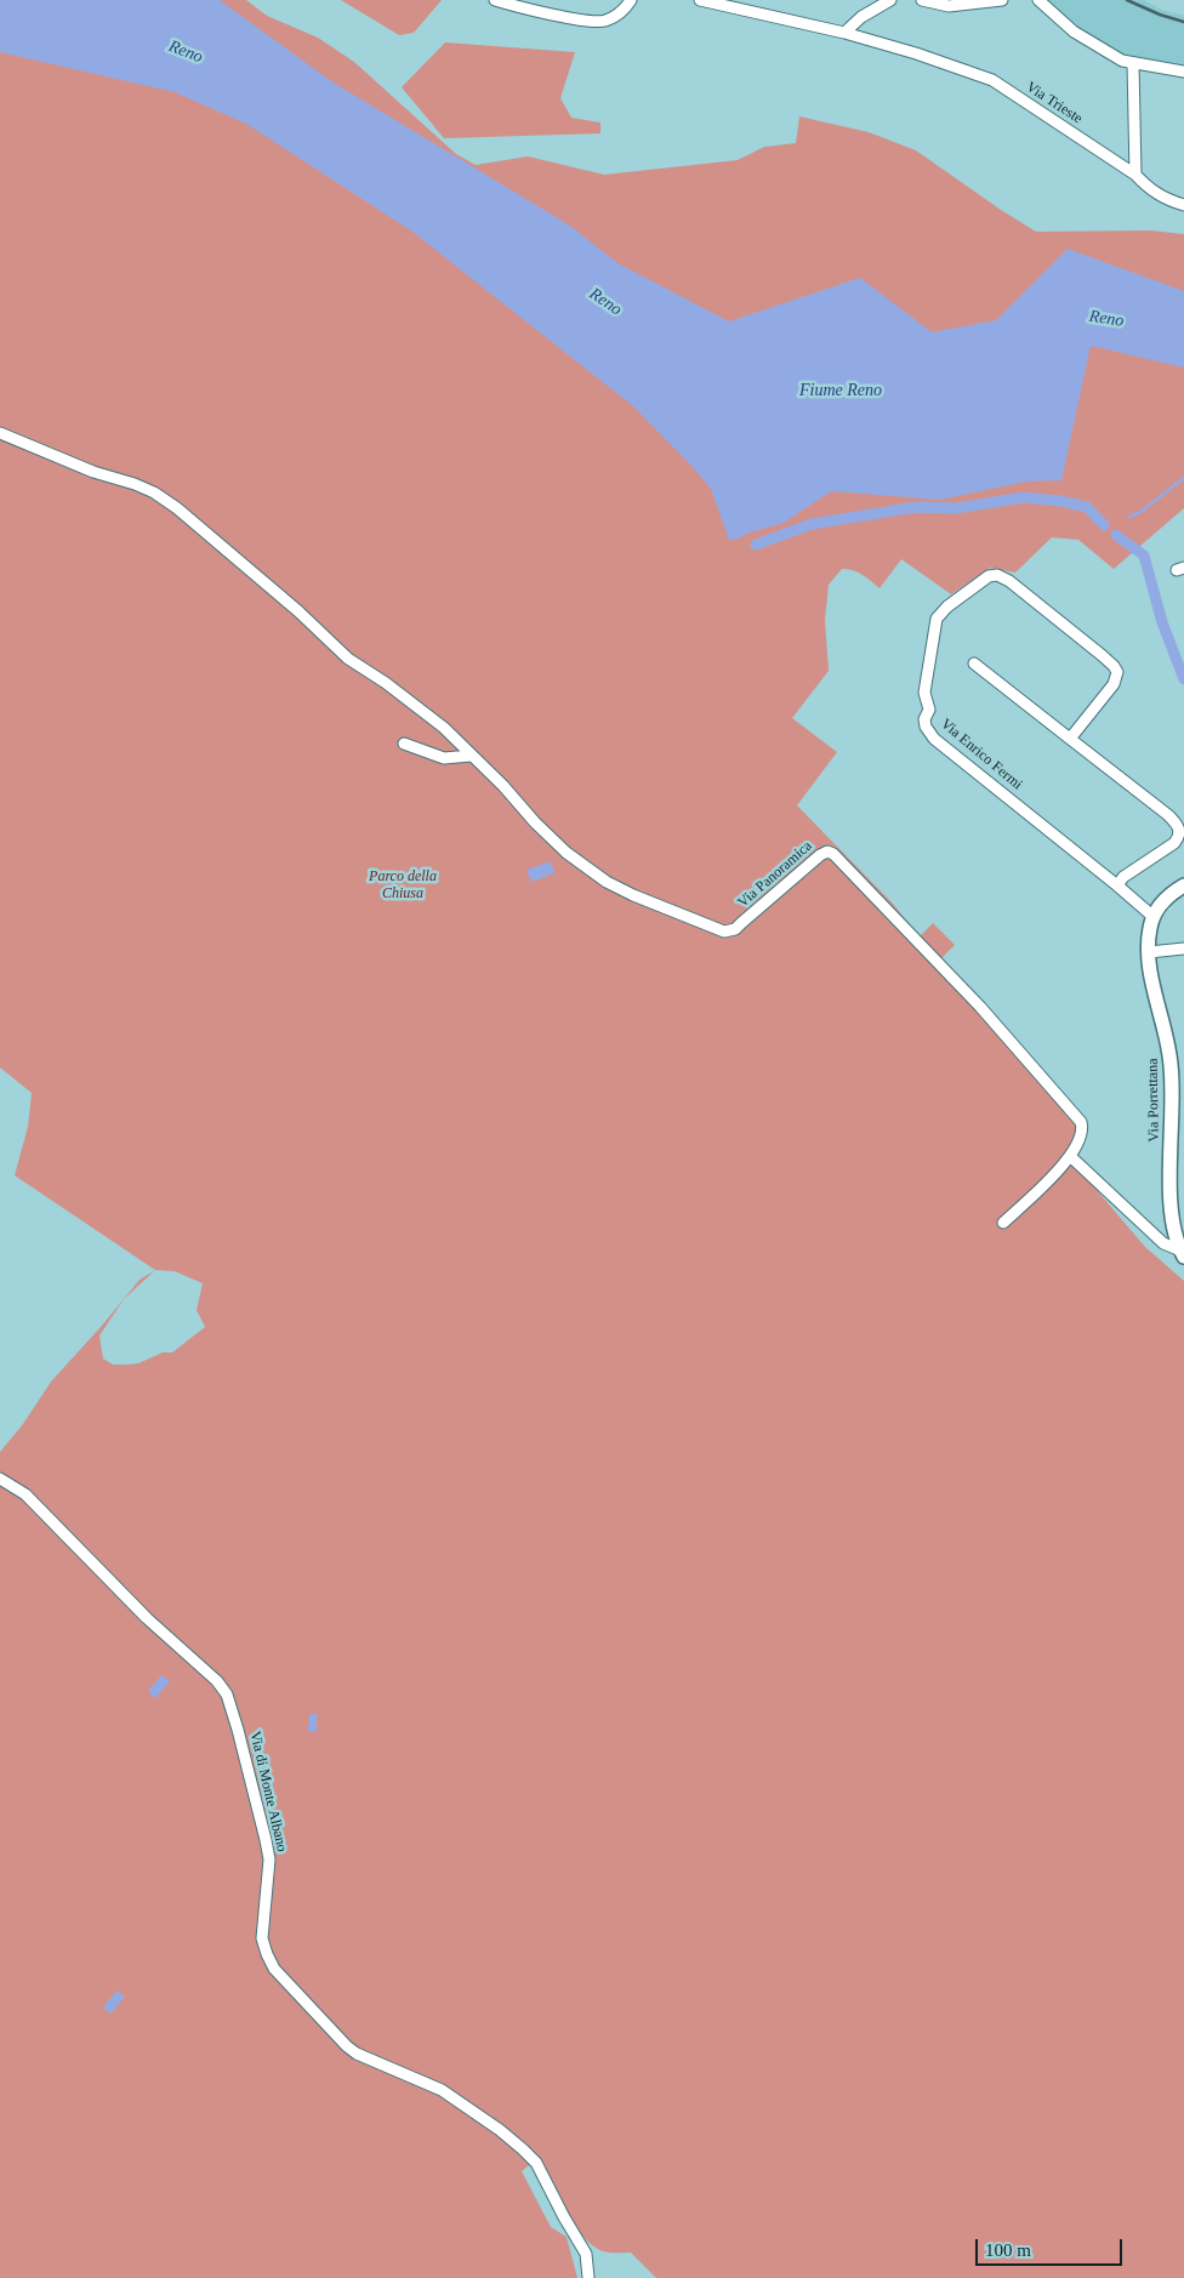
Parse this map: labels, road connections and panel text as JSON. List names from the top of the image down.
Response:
{
  "streets": {
    "main road": ["Via Porrettana"],
    "street": [
      "Via Trieste",
      "Via Enrico Fermi",
      "Via Panoramica",
      "Via di Monte Albano"
    ]
  },
  "water": ["Reno", "Fiume Reno"],
  "parks": ["Parco della Chiusa"],
  "scale_bar": "100 m"
}
